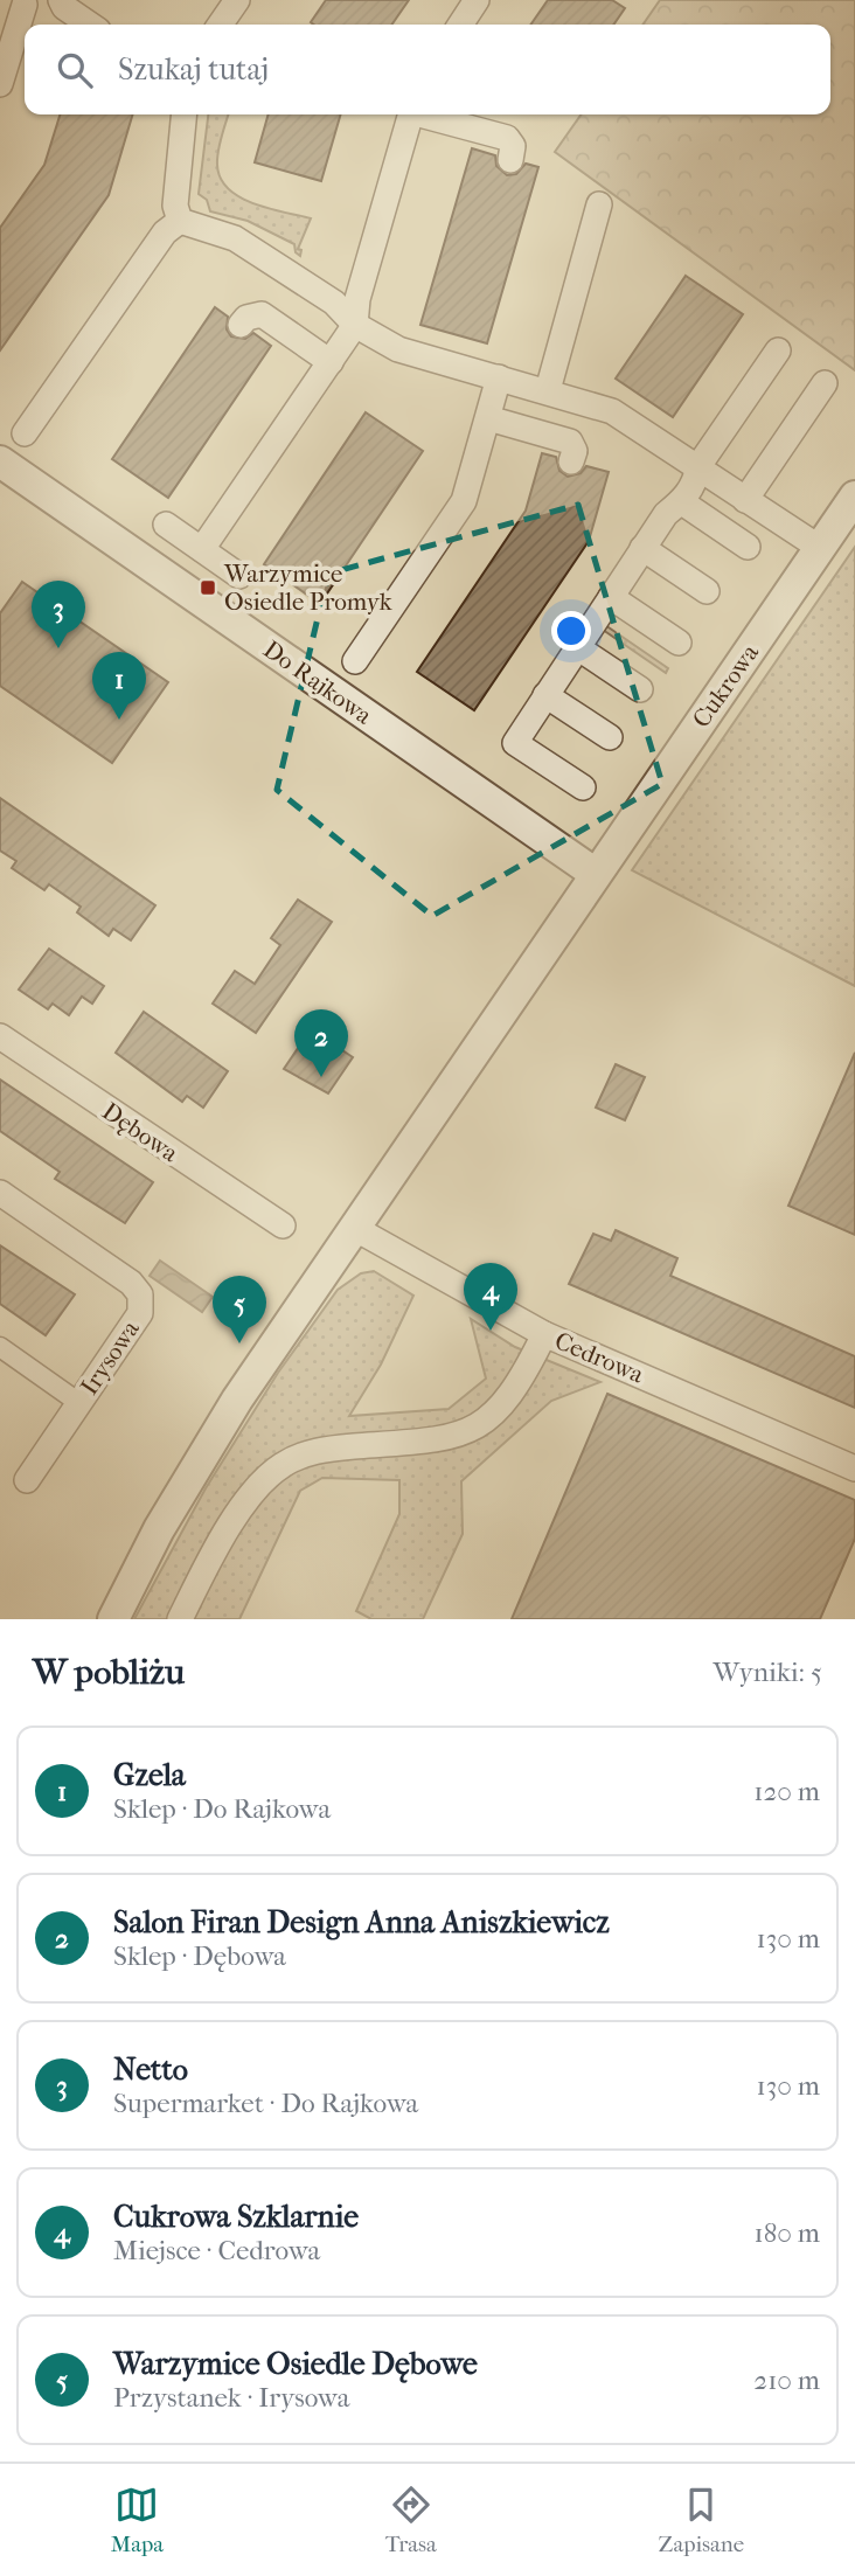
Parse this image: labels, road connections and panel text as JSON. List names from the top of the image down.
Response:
{
  "streets": {
    "street": [
      "Do Rajkowa",
      "Cukrowa",
      "Dębowa",
      "Irysowa",
      "Cedrowa"
    ]
  },
  "crossings": [
    ["Do Rajkowa", "Cukrowa"],
    ["Cukrowa", "Cedrowa"]
  ],
  "places": {
    "transit": ["Warzymice Osiedle Promyk"]
  },
  "page": {
    "search": "Szukaj tutaj",
    "pins": [
      "3",
      "1",
      "2",
      "4",
      "5"
    ],
    "heading": ["W pobliżu", "Wyniki: 5"],
    "list": [
      {
        "mark": "1",
        "name": "Gzela",
        "note": "Sklep · Do Rajkowa",
        "value": "120 m"
      },
      {
        "mark": "2",
        "name": "Salon Firan Design Anna Aniszkiewicz",
        "note": "Sklep · Dębowa",
        "value": "130 m"
      },
      {
        "mark": "3",
        "name": "Netto",
        "note": "Supermarket · Do Rajkowa",
        "value": "130 m"
      },
      {
        "mark": "4",
        "name": "Cukrowa Szklarnie",
        "note": "Miejsce · Cedrowa",
        "value": "180 m"
      },
      {
        "mark": "5",
        "name": "Warzymice Osiedle Dębowe",
        "note": "Przystanek · Irysowa",
        "value": "210 m"
      }
    ],
    "nav": ["Mapa", "Trasa", "Zapisane"]
  }
}
